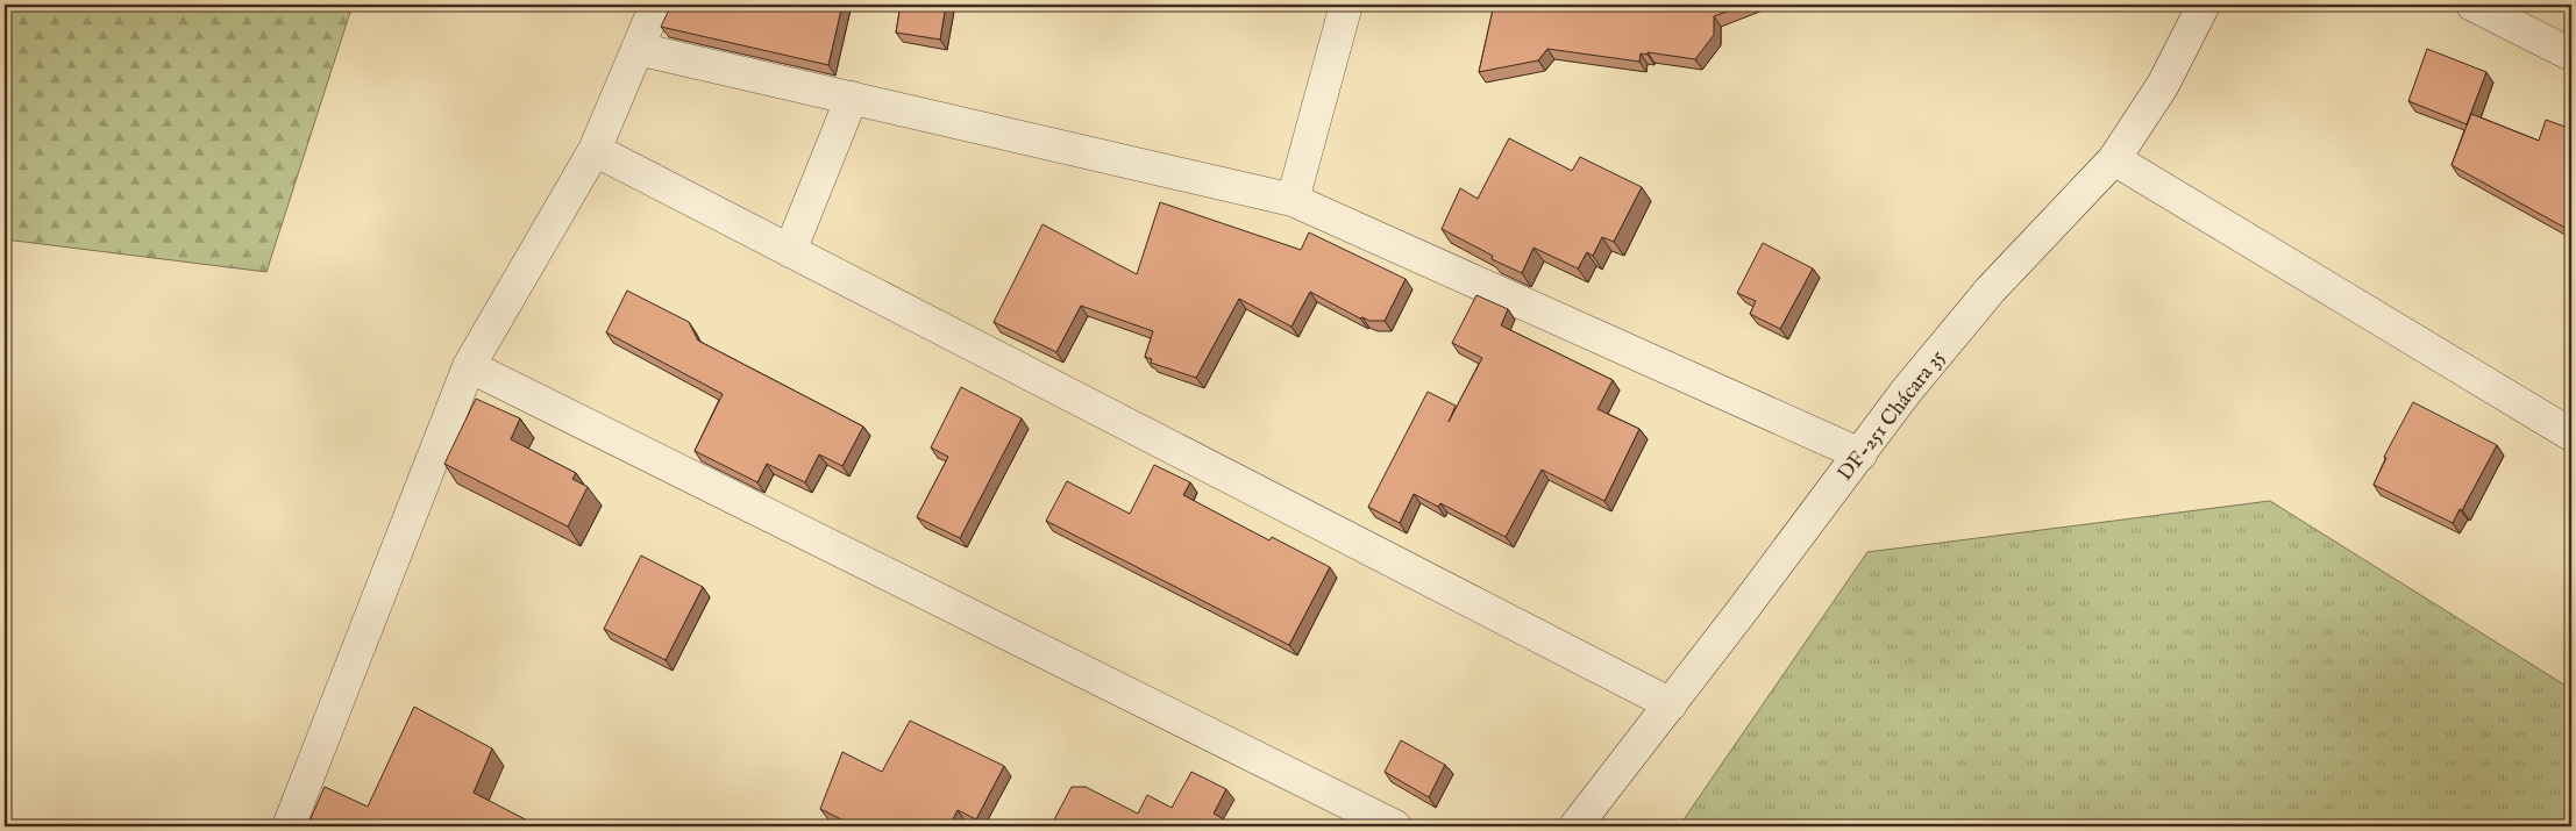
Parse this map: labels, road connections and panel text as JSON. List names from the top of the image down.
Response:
{
  "streets": {
    "street": ["DF-251 Chácara 35"]
  }
}
